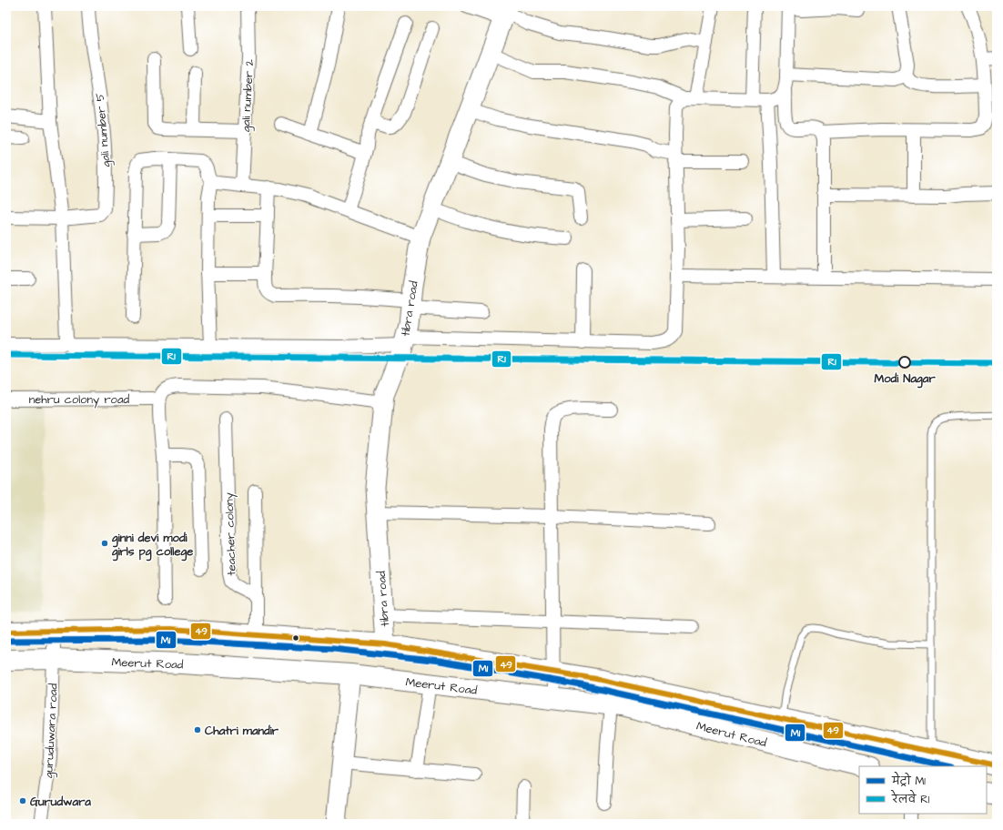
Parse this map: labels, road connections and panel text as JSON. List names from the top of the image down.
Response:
{
  "streets": {
    "highway": ["Meerut Road"],
    "street": [
      "gali number 2",
      "gali number 5",
      "tibra road",
      "nehru colony road",
      "teacher colony",
      "guruduwara road"
    ]
  },
  "crossings": [
    ["tibra road", "Meerut Road"],
    ["Meerut Road", "guruduwara road"]
  ],
  "places": [
    "Modi Nagar",
    "ginni devi modi girls pg college",
    "Chatri mandir",
    "Gurudwara"
  ],
  "lines": ["rail line R1", "transit line 49", "metro line M1"],
  "legend": ["मेट्रो M1", "रेलवे R1"]
}
